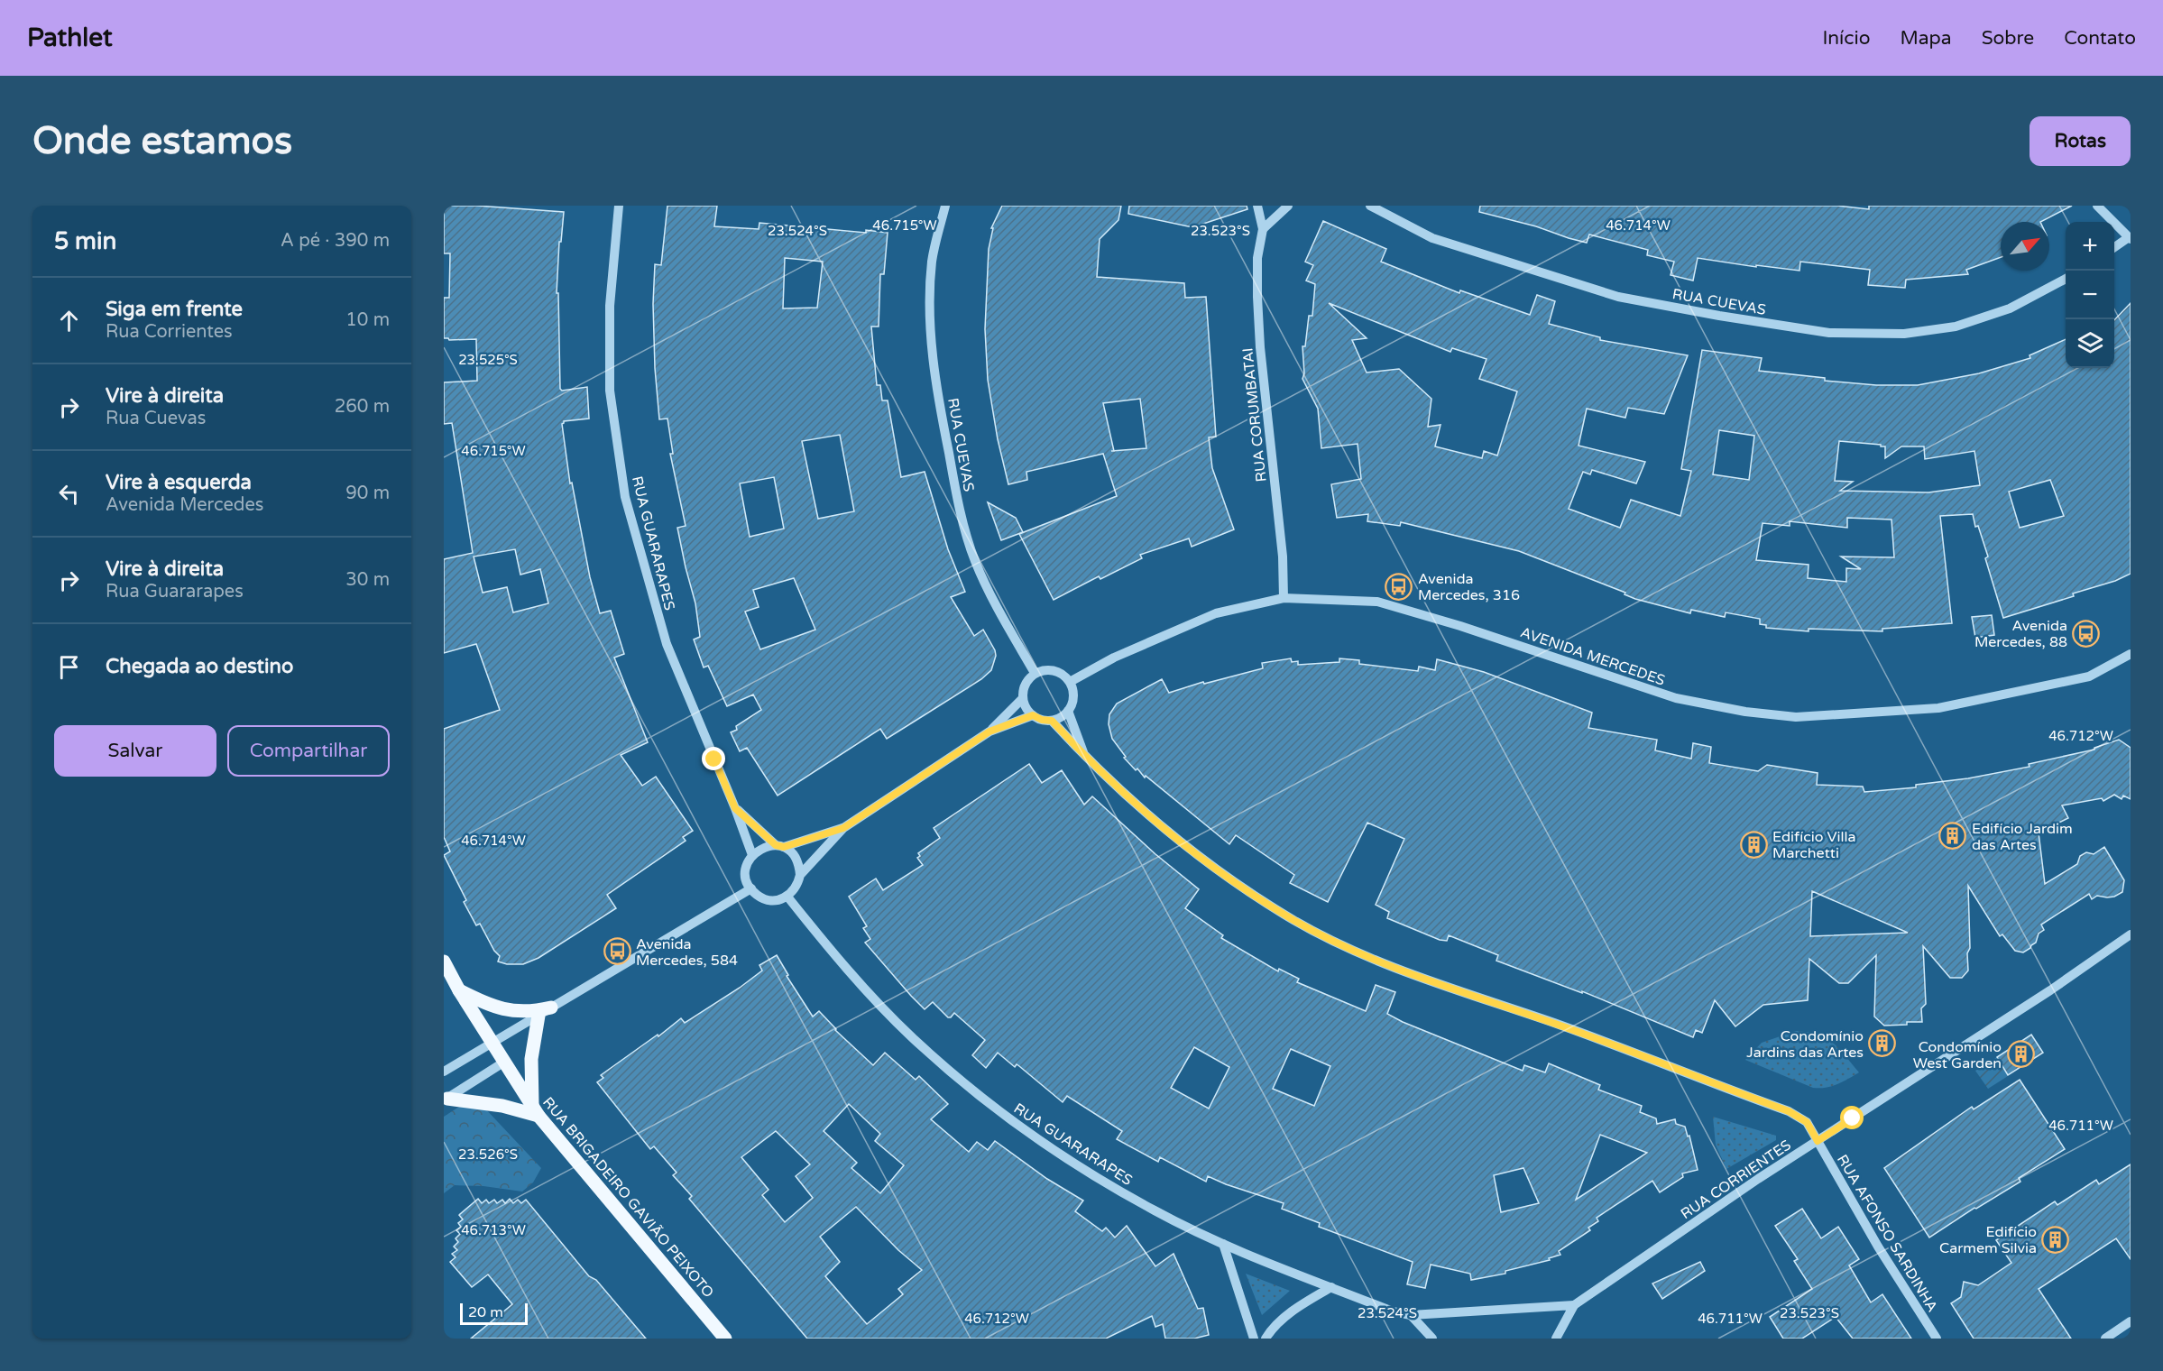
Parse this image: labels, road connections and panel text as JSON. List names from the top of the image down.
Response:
{
  "streets": {
    "main road": ["RUA BRIGADEIRO GAVIÃO PEIXOTO"],
    "street": [
      "RUA CUEVAS",
      "RUA CORUMBATAI",
      "RUA GUARARAPES",
      "AVENIDA MERCEDES",
      "RUA CORRIENTES",
      "RUA AFONSO SARDINHA"
    ]
  },
  "crossings": [
    ["RUA CUEVAS", "AVENIDA MERCEDES"],
    ["RUA CORUMBATAI", "AVENIDA MERCEDES"],
    ["RUA CORRIENTES", "RUA AFONSO SARDINHA"]
  ],
  "places": {
    "bus stop": ["Avenida Mercedes, 316", "Avenida Mercedes, 88", "Avenida Mercedes, 584"],
    "building": [
      "Edifício Jardim das Artes",
      "Edifício Villa Marchetti",
      "Condomínio Jardins das Artes",
      "Condomínio West Garden",
      "Edifício Carmem Silvia"
    ]
  },
  "scale_bar": "20 m",
  "north": "top right",
  "page": {
    "header": "Pathlet",
    "nav": [
      "Início",
      "Mapa",
      "Sobre",
      "Contato"
    ],
    "buttons": [
      "Rotas",
      ["Salvar", "Compartilhar"]
    ],
    "title": "Onde estamos",
    "heading": ["5 min", "A pé · 390 m"],
    "map_buttons": ["+", "−"],
    "list": [
      ["Siga em frente", "Rua Corrientes", "10 m"],
      ["Vire à direita", "Rua Cuevas", "260 m"],
      ["Vire à esquerda", "Avenida Mercedes", "90 m"],
      ["Vire à direita", "Rua Guararapes", "30 m"],
      "Chegada ao destino"
    ],
    "scale": "20 m"
  },
  "coordinates": [
    "46.715°W",
    "46.714°W",
    "23.524°S",
    "23.523°S",
    "23.525°S",
    "46.712°W",
    "46.711°W",
    "23.526°S",
    "46.713°W"
  ]
}
